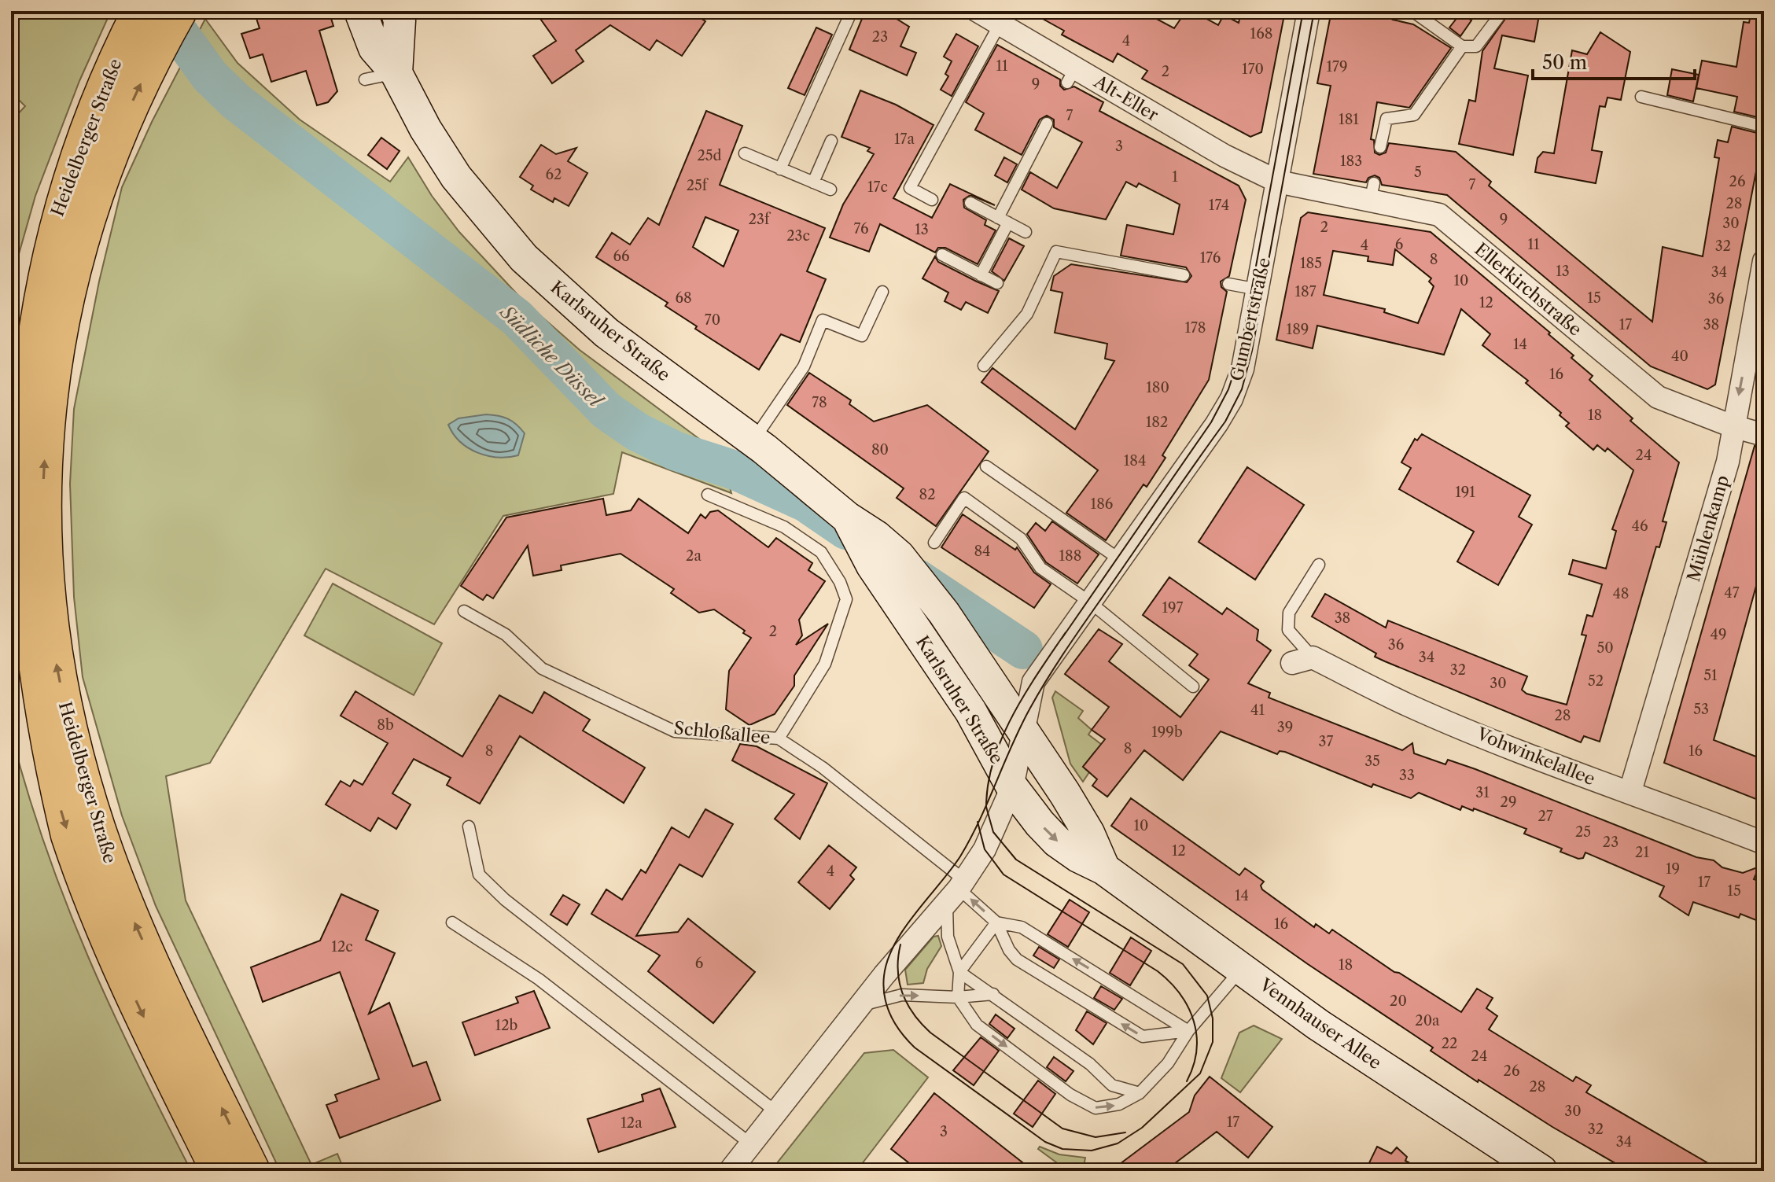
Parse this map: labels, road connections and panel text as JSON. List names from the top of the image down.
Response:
{
  "streets": {
    "main road": ["Heidelberger Straße", "Karlsruher Straße", "Vennhauser Allee"],
    "street": [
      "Alt-Eller",
      "Ellerkirchstraße",
      "Gumbertstraße",
      "Mühlenkamp",
      "Vohwinkelallee"
    ],
    "lane": ["Schloßallee"]
  },
  "crossings": [
    ["Alt-Eller", "Ellerkirchstraße"],
    ["Alt-Eller", "Gumbertstraße"],
    ["Ellerkirchstraße", "Gumbertstraße"],
    ["Ellerkirchstraße", "Mühlenkamp"],
    ["Gumbertstraße", "Karlsruher Straße"],
    ["Karlsruher Straße", "Vennhauser Allee"],
    ["Mühlenkamp", "Vohwinkelallee"]
  ],
  "water": ["Südliche Düssel"],
  "house_numbers": [
    "168",
    "23",
    "4",
    "11",
    "179",
    "170",
    "2",
    "9",
    "7",
    "181",
    "17a",
    "3",
    "25d",
    "183",
    "5",
    "62",
    "1",
    "26",
    "7",
    "25f",
    "17c",
    "28",
    "174",
    "23f",
    "9",
    "30",
    "2",
    "76",
    "13",
    "23c",
    "6",
    "11",
    "4",
    "32",
    "66",
    "176",
    "8",
    "185",
    "13",
    "34",
    "10",
    "187",
    "68",
    "15",
    "36",
    "12",
    "70",
    "17",
    "38",
    "178",
    "189",
    "14",
    "40",
    "16",
    "180",
    "78",
    "18",
    "182",
    "80",
    "24",
    "184",
    "191",
    "82",
    "186",
    "46",
    "84",
    "2a",
    "188",
    "47",
    "48",
    "197",
    "38",
    "2",
    "49",
    "36",
    "50",
    "34",
    "32",
    "51",
    "52",
    "30",
    "53",
    "41",
    "28",
    "8b",
    "39",
    "199b",
    "37",
    "8",
    "8",
    "16",
    "35",
    "33",
    "31",
    "29",
    "27",
    "10",
    "25",
    "23",
    "12",
    "21",
    "19",
    "4",
    "17",
    "15",
    "14",
    "16",
    "12c",
    "6",
    "18",
    "20",
    "20a",
    "12b",
    "22",
    "24",
    "26",
    "28",
    "30",
    "17",
    "12a",
    "32",
    "3",
    "34"
  ],
  "scale_bar": "50 m"
}
